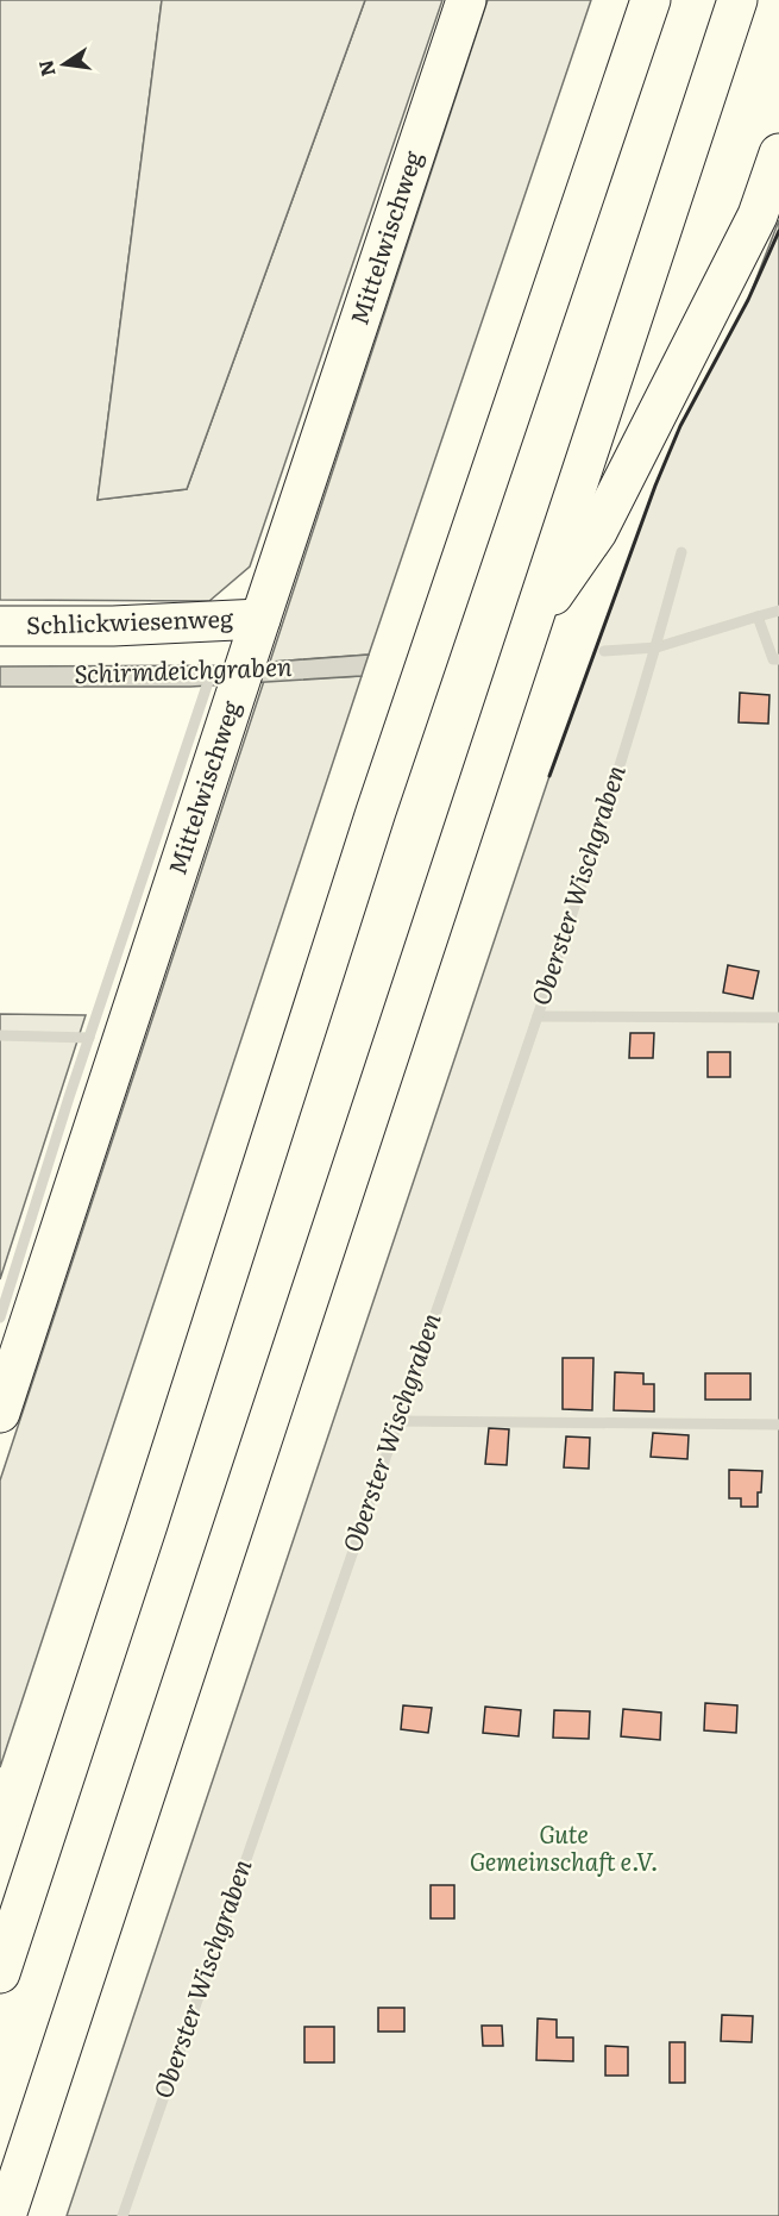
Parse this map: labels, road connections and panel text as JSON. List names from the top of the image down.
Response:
{
  "streets": {
    "main road": ["Mittelwischweg", "Schlickwiesenweg"]
  },
  "crossings": [
    ["Mittelwischweg", "Schlickwiesenweg"]
  ],
  "water": ["Schirmdeichgraben", "Oberster Wischgraben"],
  "parks": ["Gute Gemeinschaft e.V."],
  "north": "left"
}
